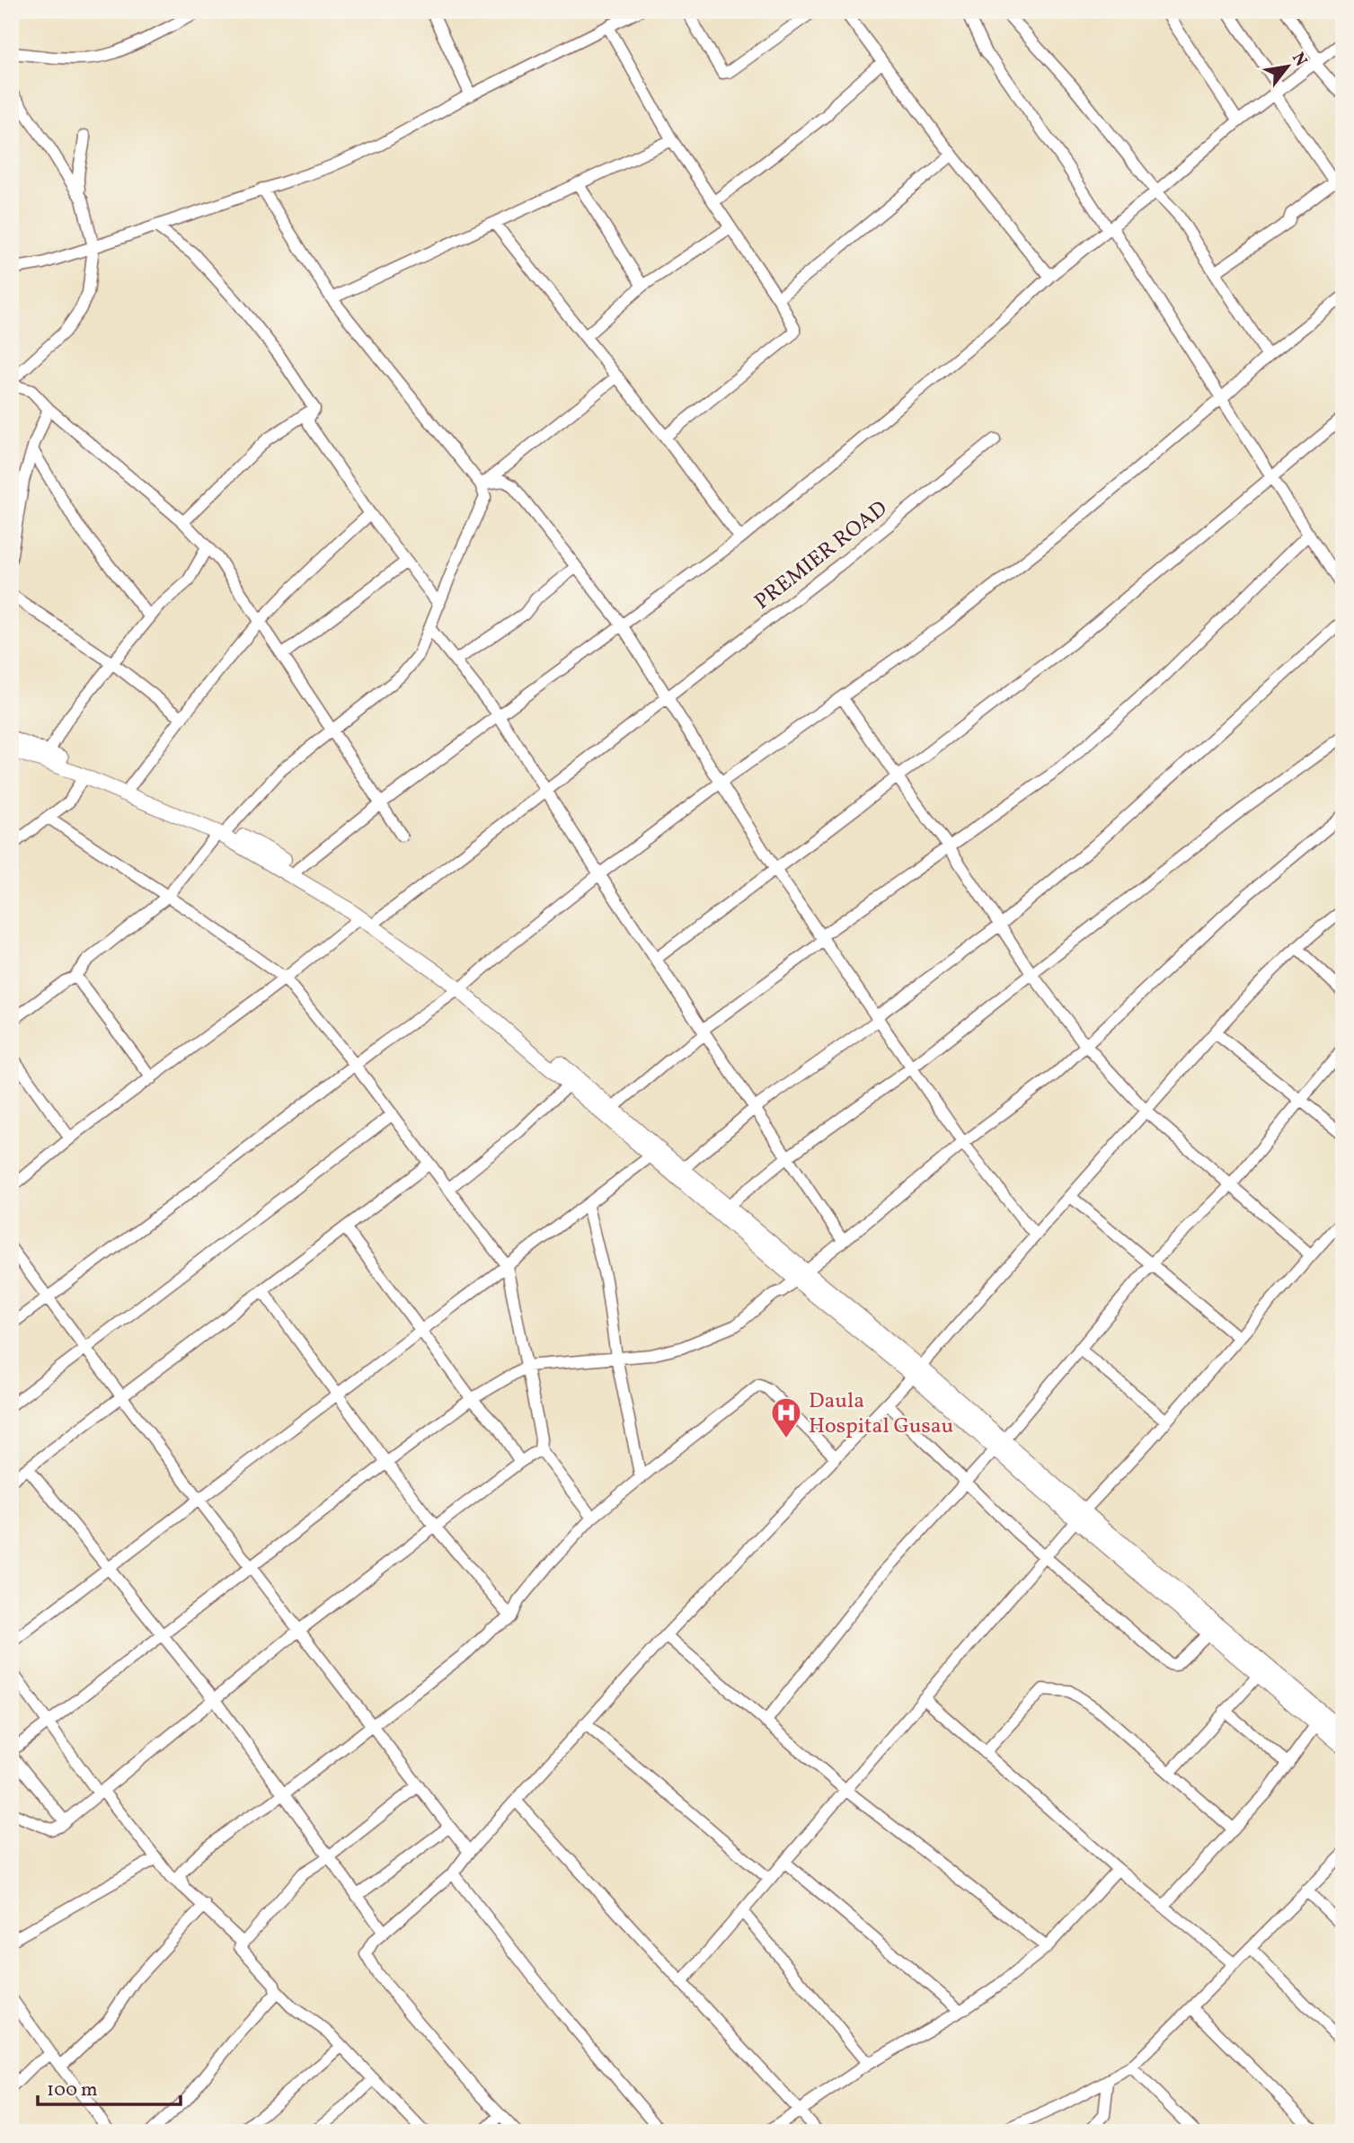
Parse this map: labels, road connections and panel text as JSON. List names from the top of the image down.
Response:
{
  "streets": {
    "street": ["PREMIER ROAD"]
  },
  "places": {
    "hospital": ["Daula Hospital Gusau"]
  },
  "scale_bar": "100 m",
  "north": "top right"
}
